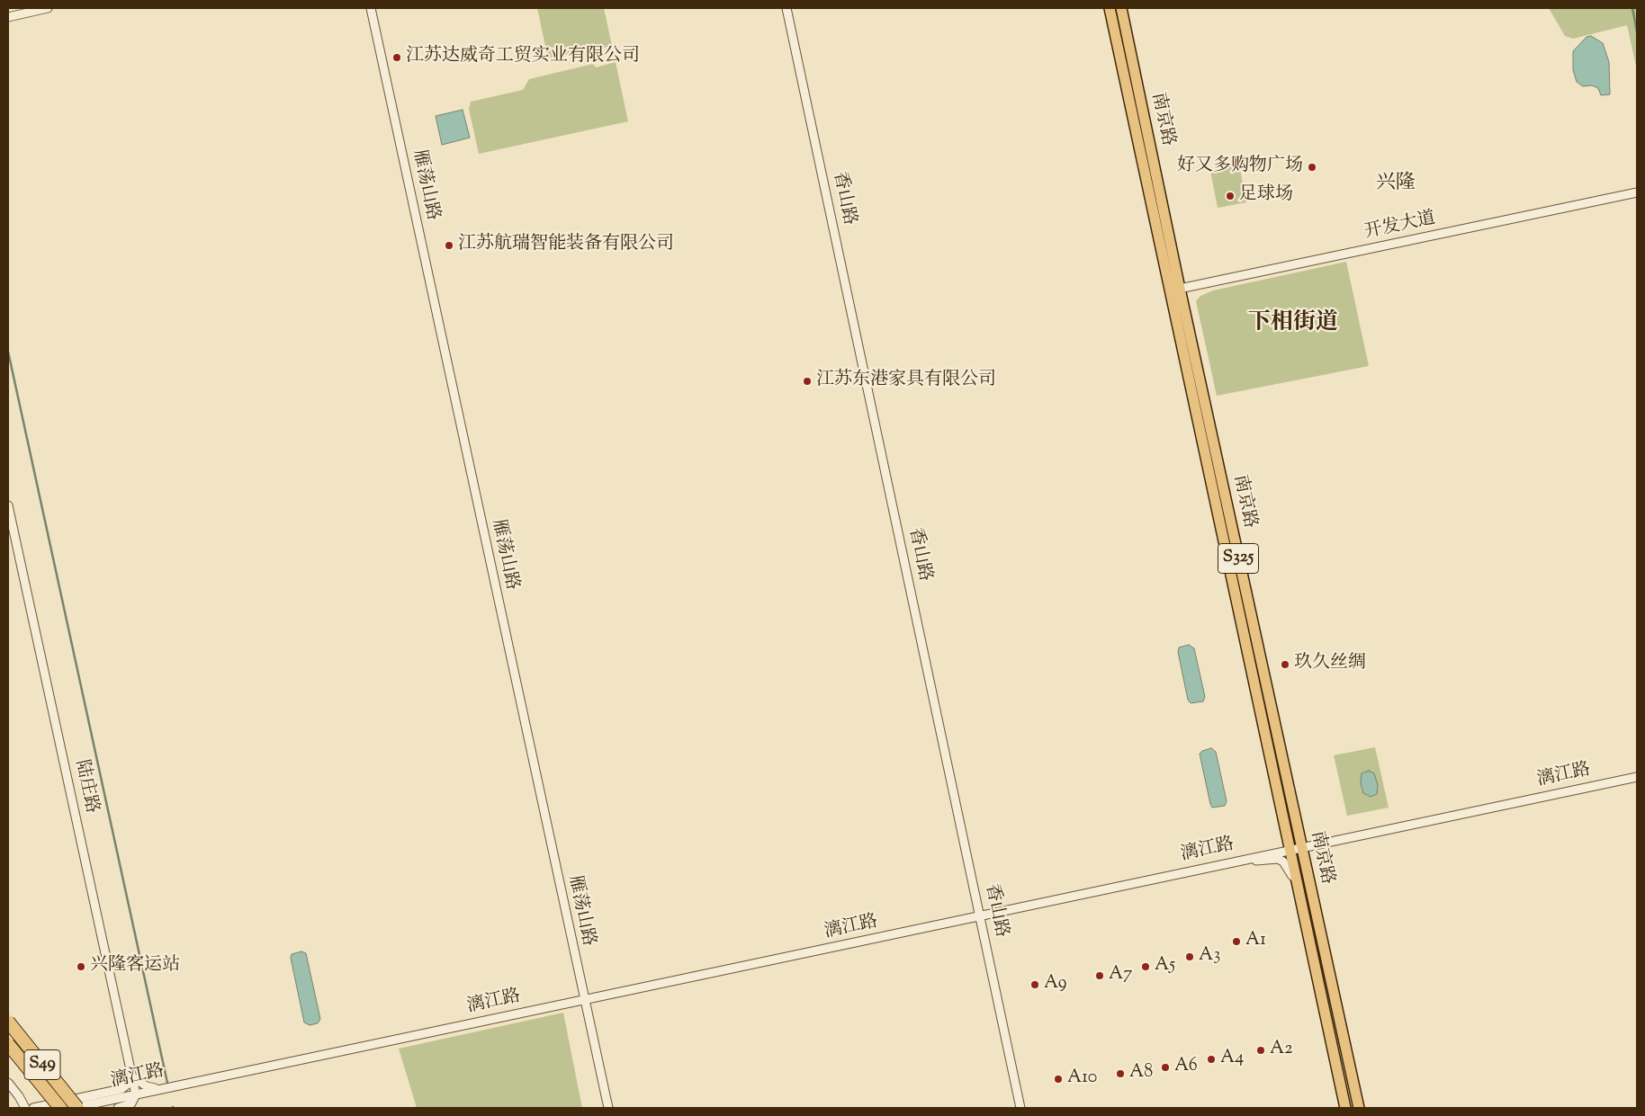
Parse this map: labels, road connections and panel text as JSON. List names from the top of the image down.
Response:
{
  "streets": {
    "highway": ["S49"],
    "main road": ["南京路", "S325"],
    "street": [
      "雁荡山路",
      "香山路",
      "开发大道",
      "漓江路",
      "陆庄路"
    ]
  },
  "crossings": [
    ["南京路", "开发大道"],
    ["南京路", "漓江路"],
    ["雁荡山路", "漓江路"],
    ["香山路", "漓江路"],
    ["漓江路", "陆庄路"]
  ],
  "districts": ["兴隆", "下相街道"],
  "places": [
    "江苏达威奇工贸实业有限公司",
    "好又多购物广场",
    "足球场",
    "江苏航瑞智能装备有限公司",
    "江苏东港家具有限公司",
    "玖久丝绸",
    "A1",
    "A3",
    "兴隆客运站",
    "A5",
    "A7",
    "A9",
    "A2",
    "A4",
    "A6",
    "A8",
    "A10"
  ]
}
